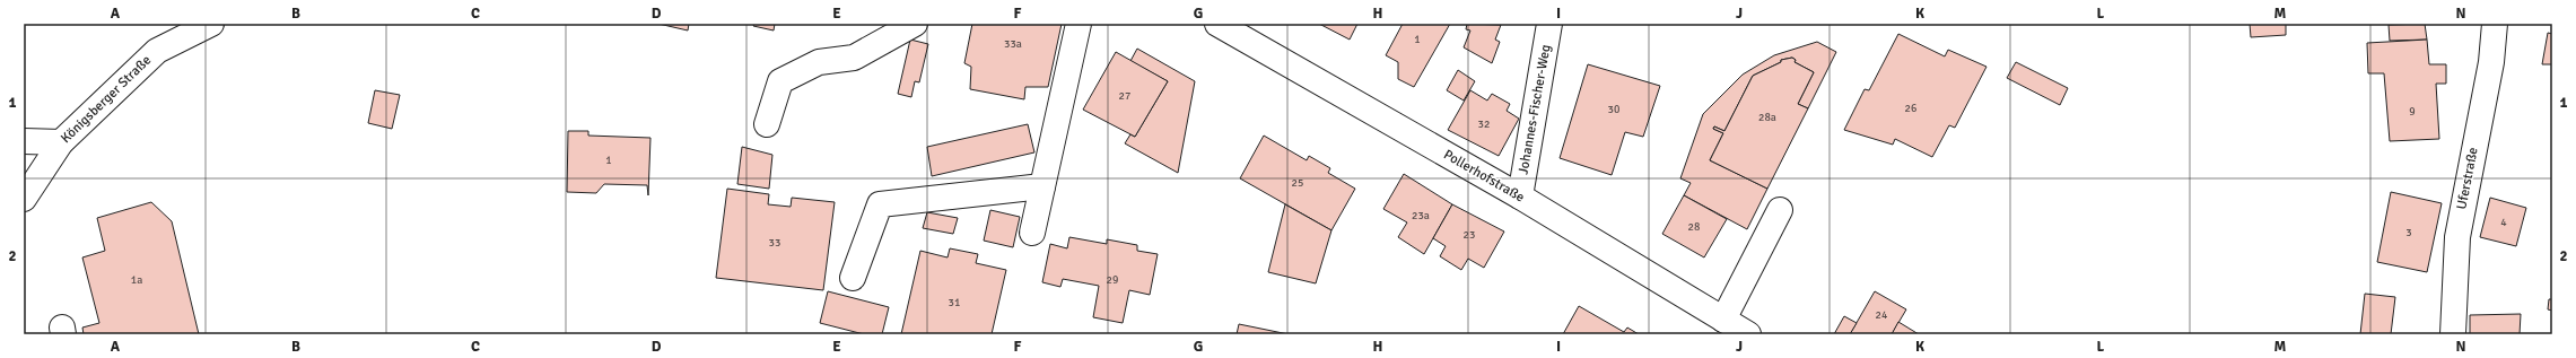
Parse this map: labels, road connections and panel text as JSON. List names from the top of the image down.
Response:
{
  "streets": {
    "street": [
      "Königsberger Straße",
      "Johannes-Fischer-Weg",
      "Pollerhofstraße",
      "Uferstraße"
    ]
  },
  "crossings": [
    ["Johannes-Fischer-Weg", "Pollerhofstraße"]
  ],
  "house_numbers": [
    "1",
    "33a",
    "27",
    "26",
    "30",
    "9",
    "28a",
    "32",
    "1",
    "25",
    "23a",
    "4",
    "28",
    "3",
    "23",
    "33",
    "1a",
    "29",
    "31",
    "24"
  ],
  "grid": {
    "columns": [
      "A",
      "B",
      "C",
      "D",
      "E",
      "F",
      "G",
      "H",
      "I",
      "J",
      "K",
      "L",
      "M",
      "N"
    ],
    "rows": ["1", "2"]
  }
}
